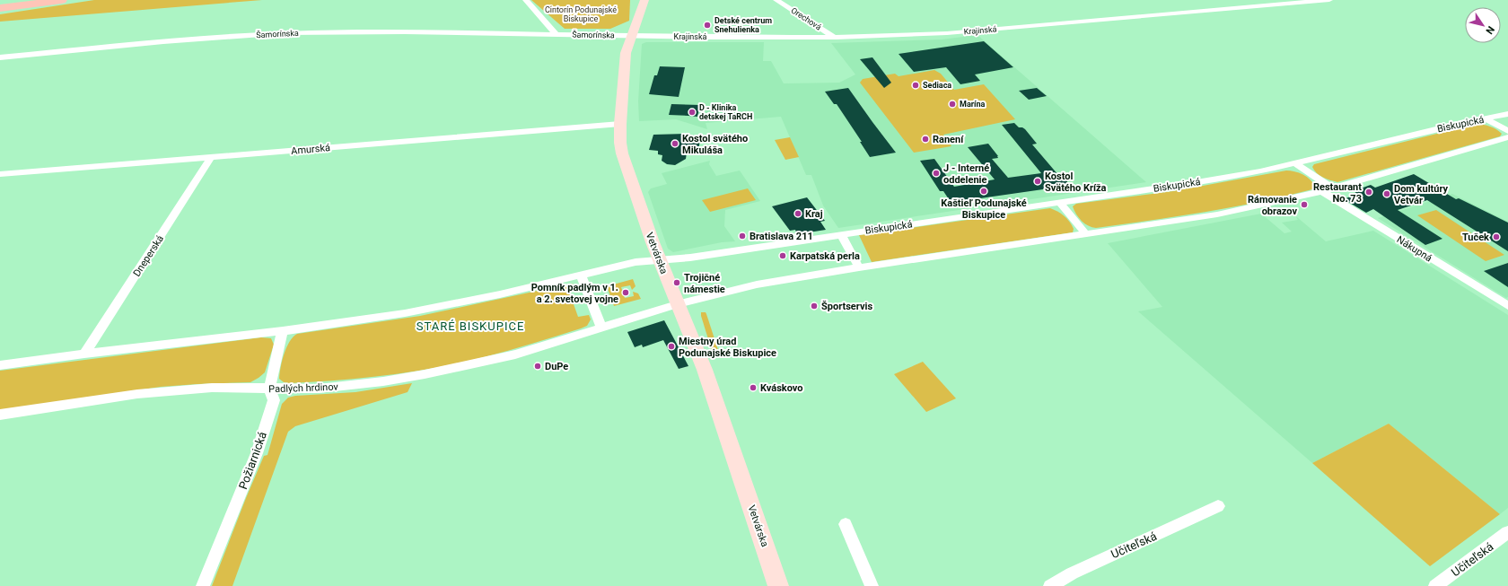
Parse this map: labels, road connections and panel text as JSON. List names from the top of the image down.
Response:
{
  "streets": {
    "street": [
      "Orechová",
      "Krajinská",
      "Šamorínska",
      "Biskupická",
      "Amurská",
      "Nákupná",
      "Vetvárska",
      "Dneperská",
      "Padlých hrdinov",
      "Požiarnická",
      "Učiteľská"
    ]
  },
  "crossings": [
    ["Orechová", "Krajinská"],
    ["Krajinská", "Šamorínska"],
    ["Krajinská", "Vetvárska"],
    ["Šamorínska", "Vetvárska"],
    ["Biskupická", "Nákupná"],
    ["Amurská", "Vetvárska"],
    ["Amurská", "Dneperská"],
    ["Padlých hrdinov", "Požiarnická"]
  ],
  "districts": ["STARÉ BISKUPICE"],
  "parks": ["Cintorín Podunajské Biskupice"],
  "places": [
    "Detské centrum Snehulienka",
    "Sediaca",
    "Marína",
    "D - Klinika detskej TaRCH",
    "Ranení",
    "Kostol svätého Mikuláša",
    "J - Interné oddelenie",
    "Kostol Svätého Kríža",
    "Kaštieľ Podunajské Biskupice",
    "Restaurant No. 73",
    "Dom kultúry Vetvár",
    "Rámovanie obrazov",
    "Kraj",
    "Bratislava 211",
    "Tuček",
    "Karpatská perla",
    "Trojičné námestie",
    "Pomník padlým v 1. a 2. svetovej vojne",
    "Športservis",
    "Miestny úrad Podunajské Biskupice",
    "DuPe",
    "Kváskovo"
  ],
  "north": "bottom right"
}
